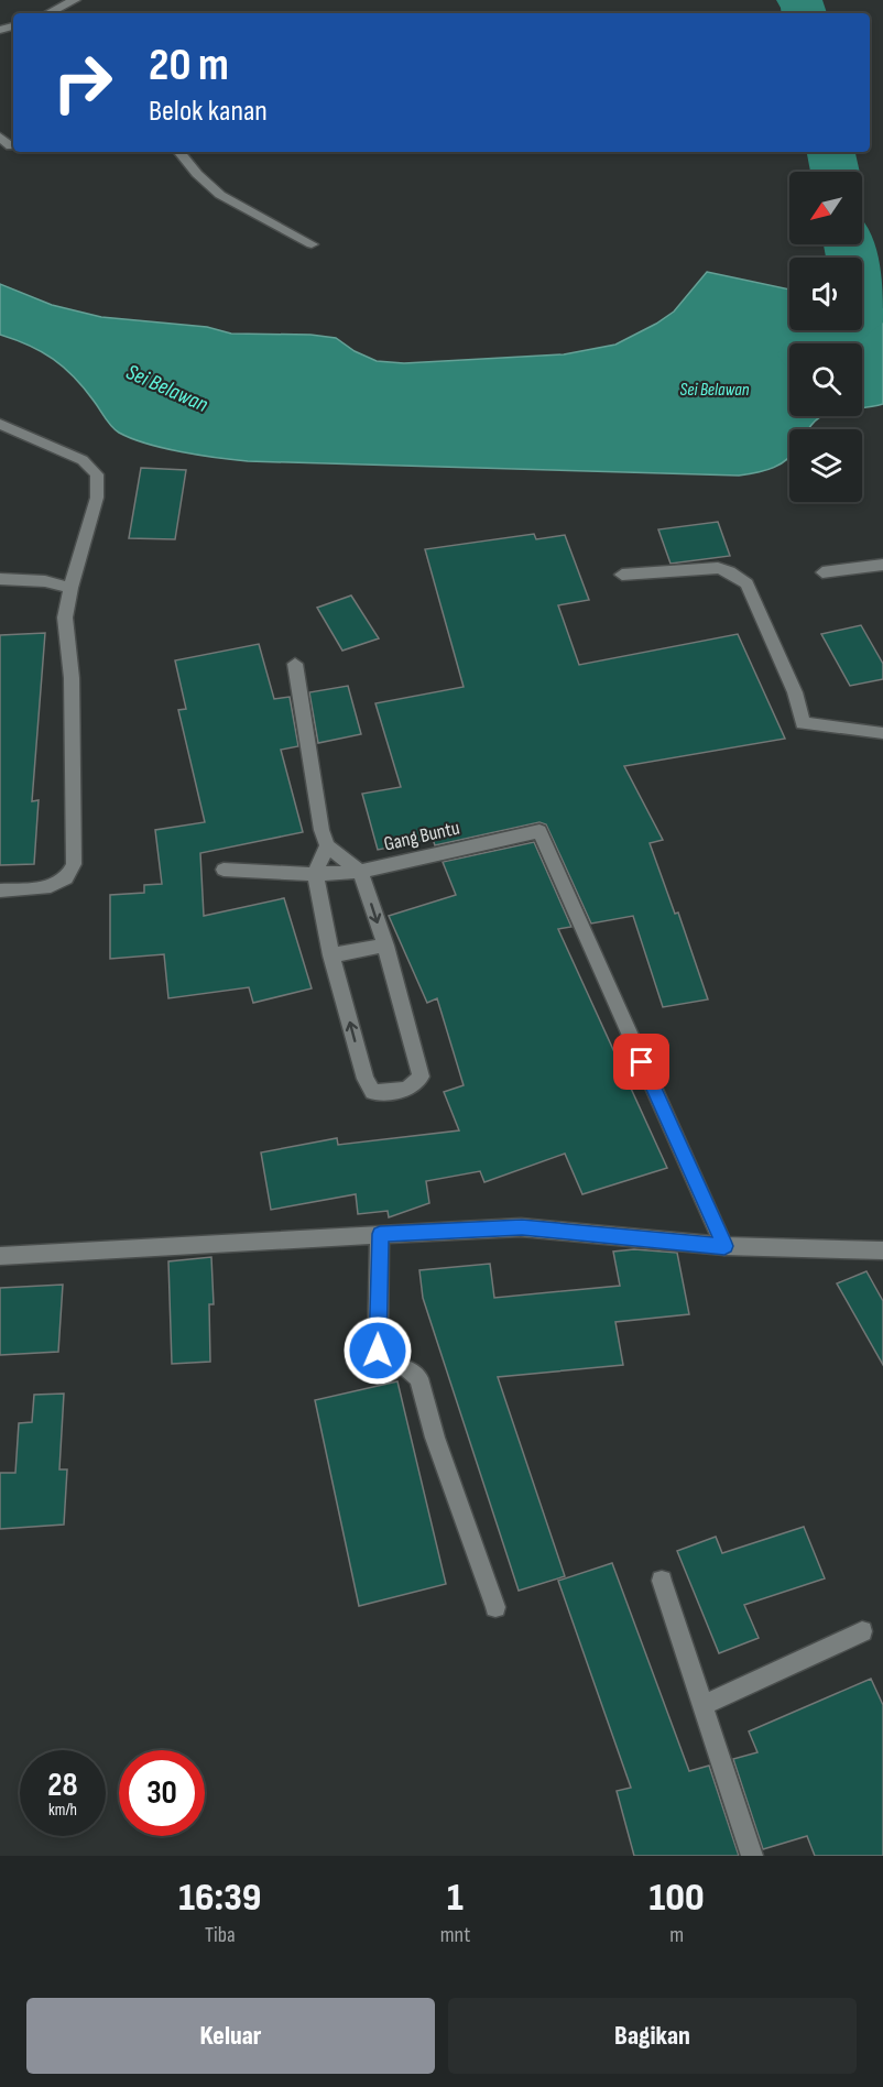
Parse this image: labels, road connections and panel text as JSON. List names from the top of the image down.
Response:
{
  "streets": {
    "street": ["Gang Buntu"]
  },
  "water": ["Sei Belawan"],
  "north": "bottom left",
  "page": {
    "turn": ["20 m", "Belok kanan"],
    "speed": "28 km/h",
    "limit": "30",
    "eta": [
      "16:39",
      "Tiba",
      "1",
      "mnt",
      "100",
      "m"
    ],
    "buttons": ["Keluar", "Bagikan"]
  }
}
